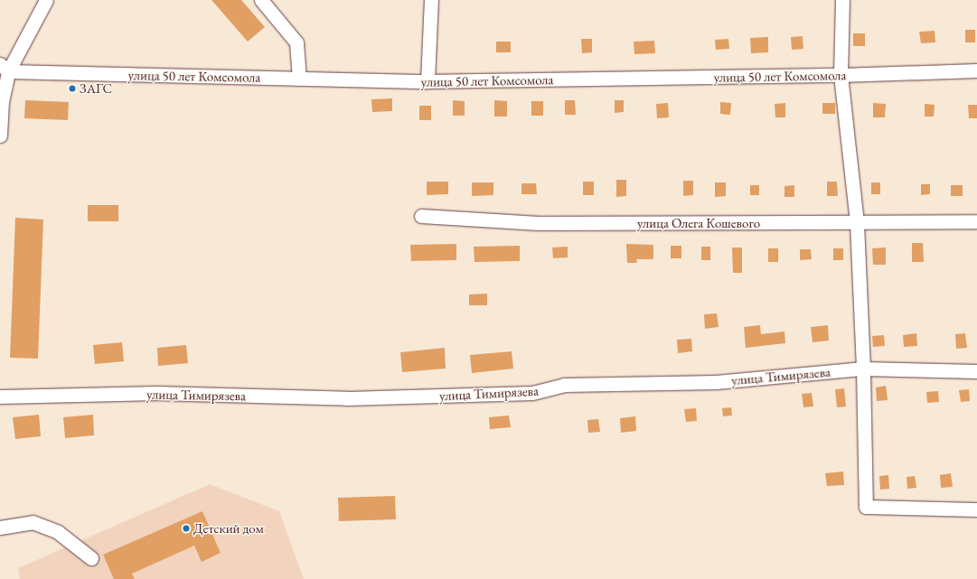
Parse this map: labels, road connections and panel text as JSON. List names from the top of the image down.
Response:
{
  "streets": {
    "street": ["улица 50 лет Комсомола", "улица Олега Кошевого", "улица Тимирязева"]
  },
  "places": ["ЗАГС", "Детский дом"]
}
